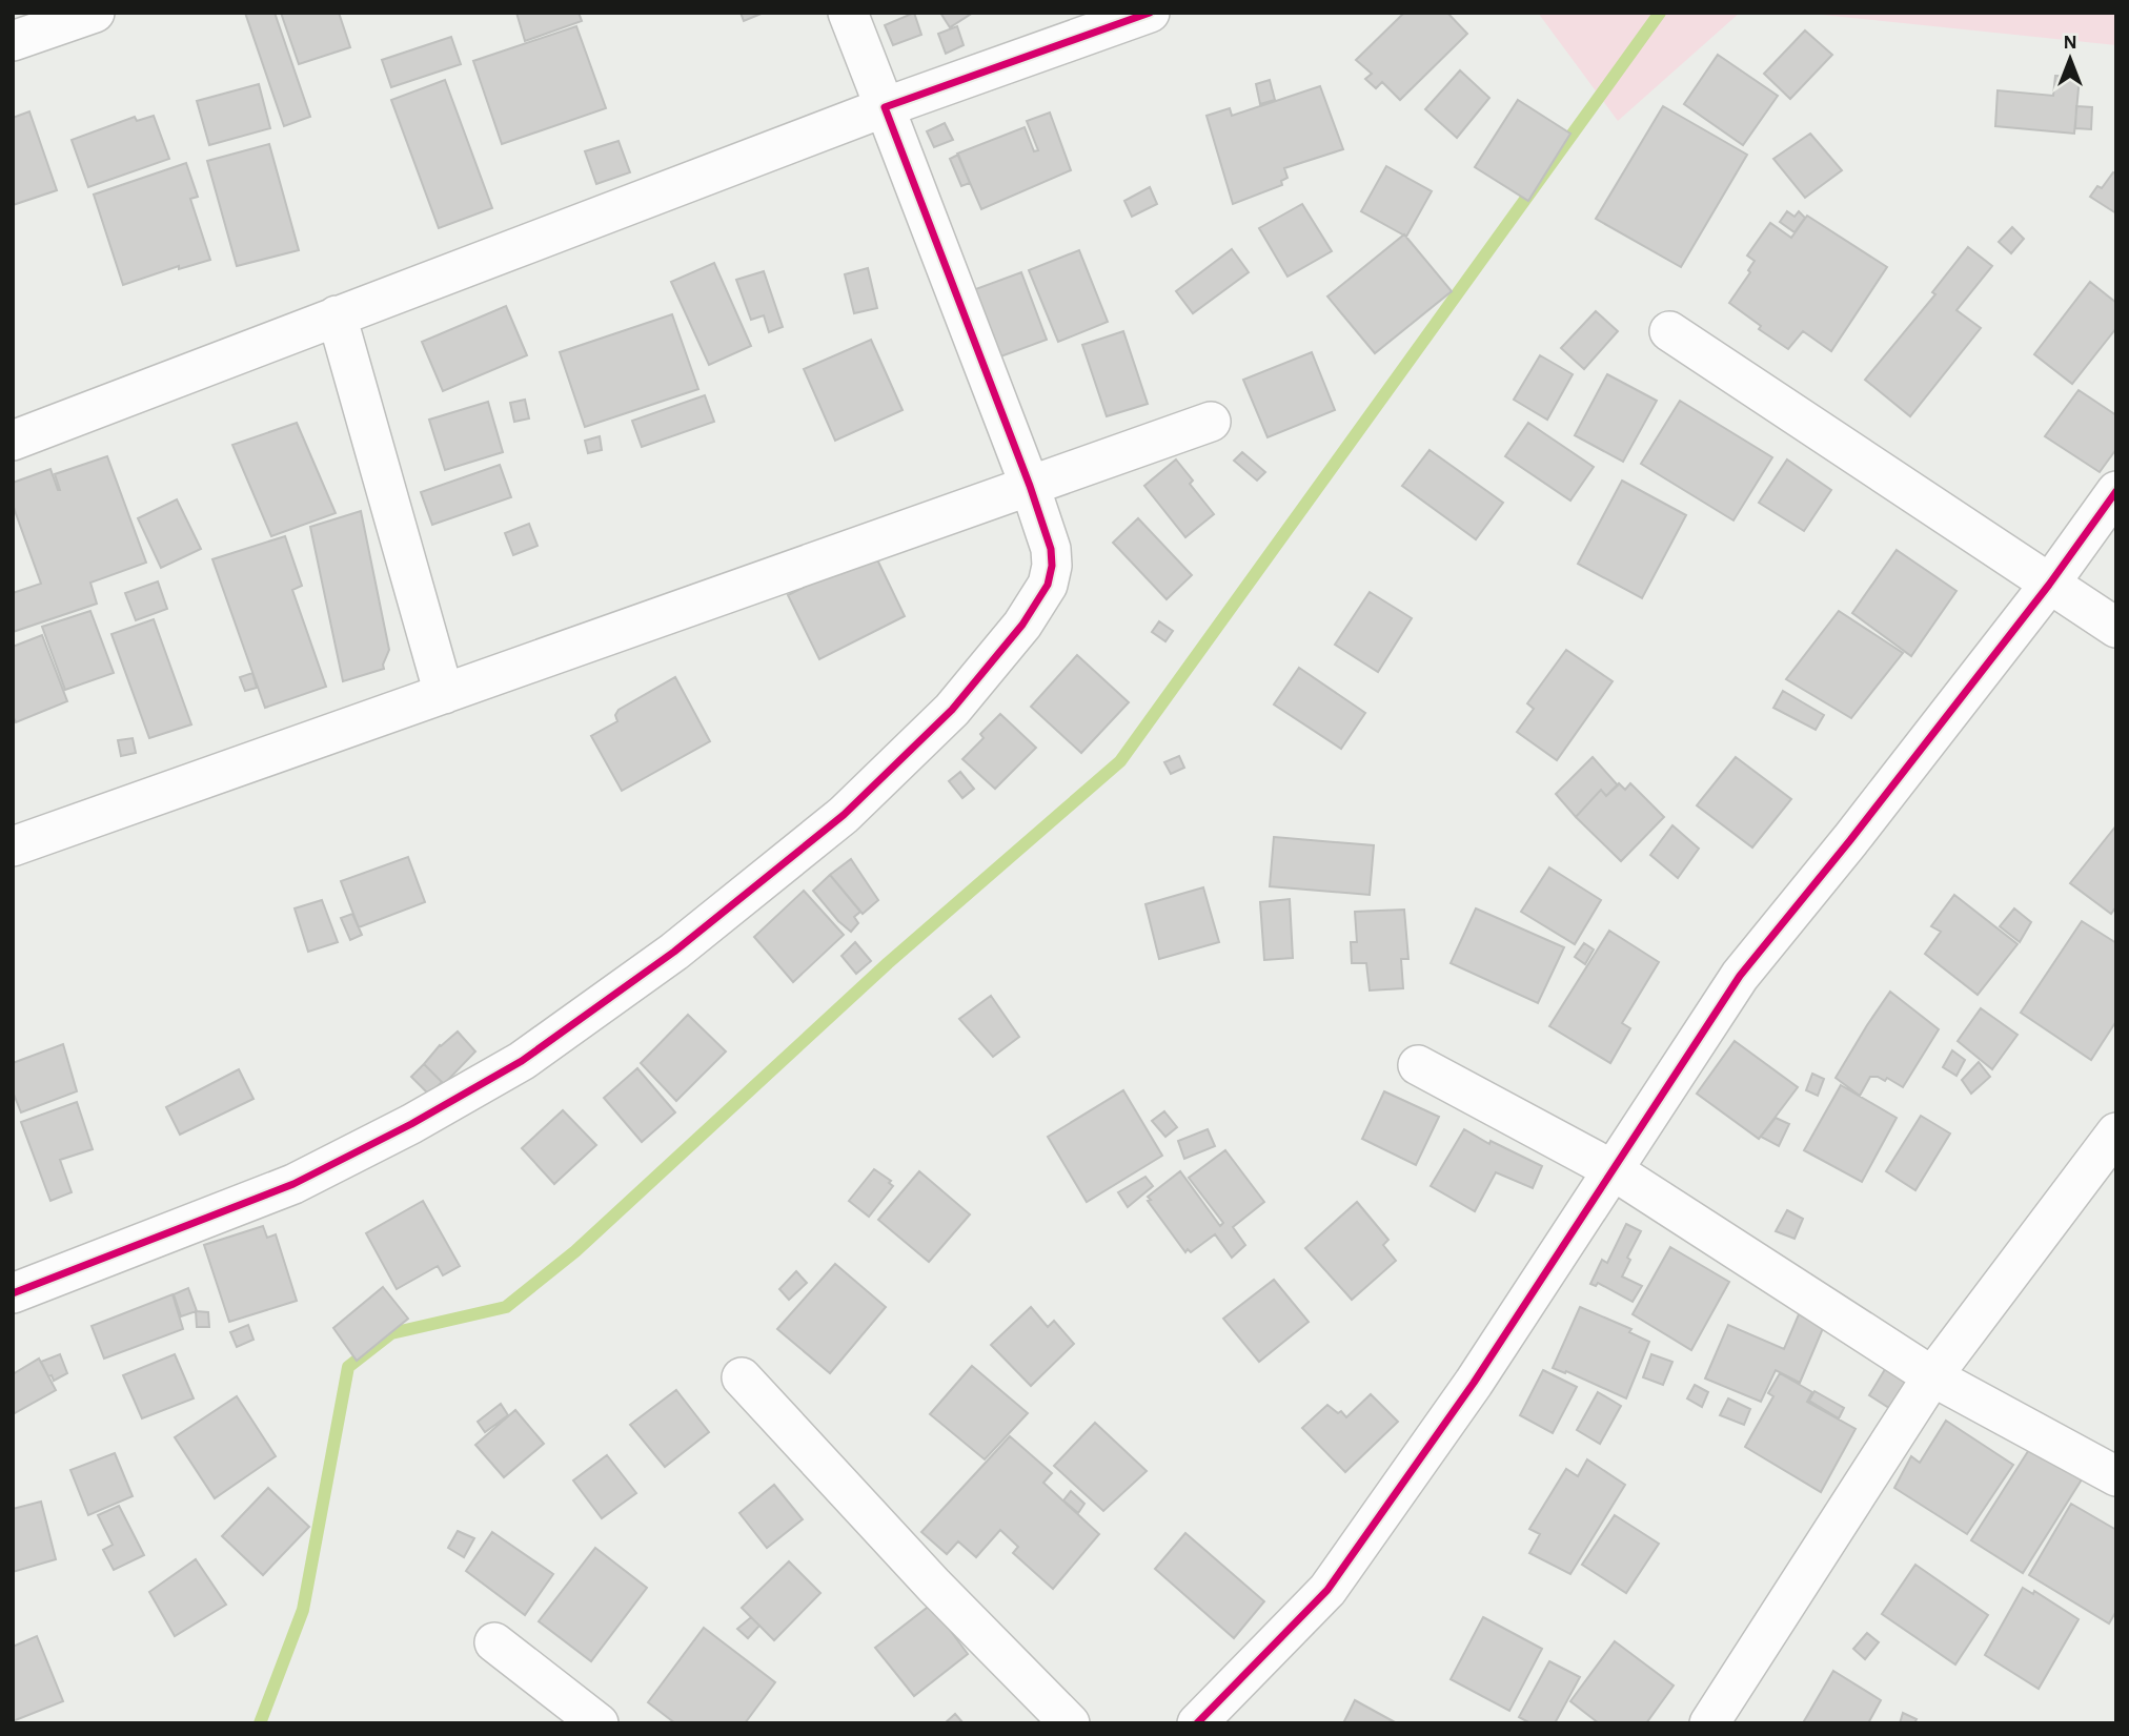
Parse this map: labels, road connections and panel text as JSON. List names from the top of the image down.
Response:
{
  "north": "top"
}
